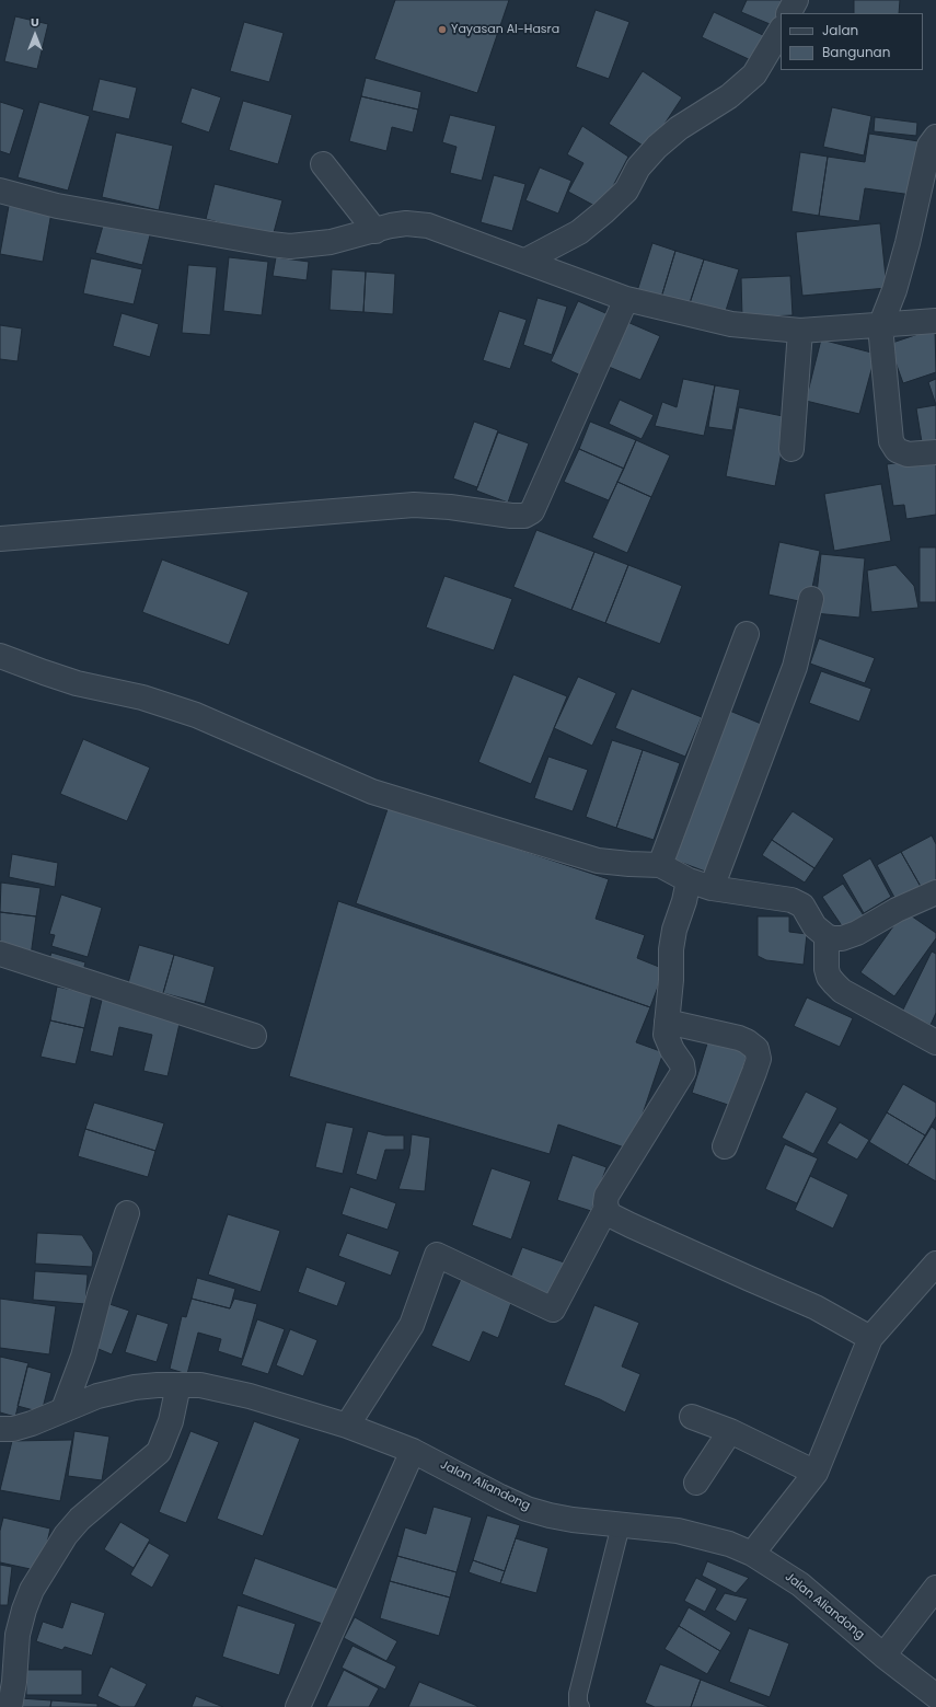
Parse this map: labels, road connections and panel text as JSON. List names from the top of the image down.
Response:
{
  "streets": {
    "street": ["Jalan Aliandong"]
  },
  "places": ["Yayasan Al-Hasra"],
  "legend": ["Jalan", "Bangunan"],
  "north": "top"
}
